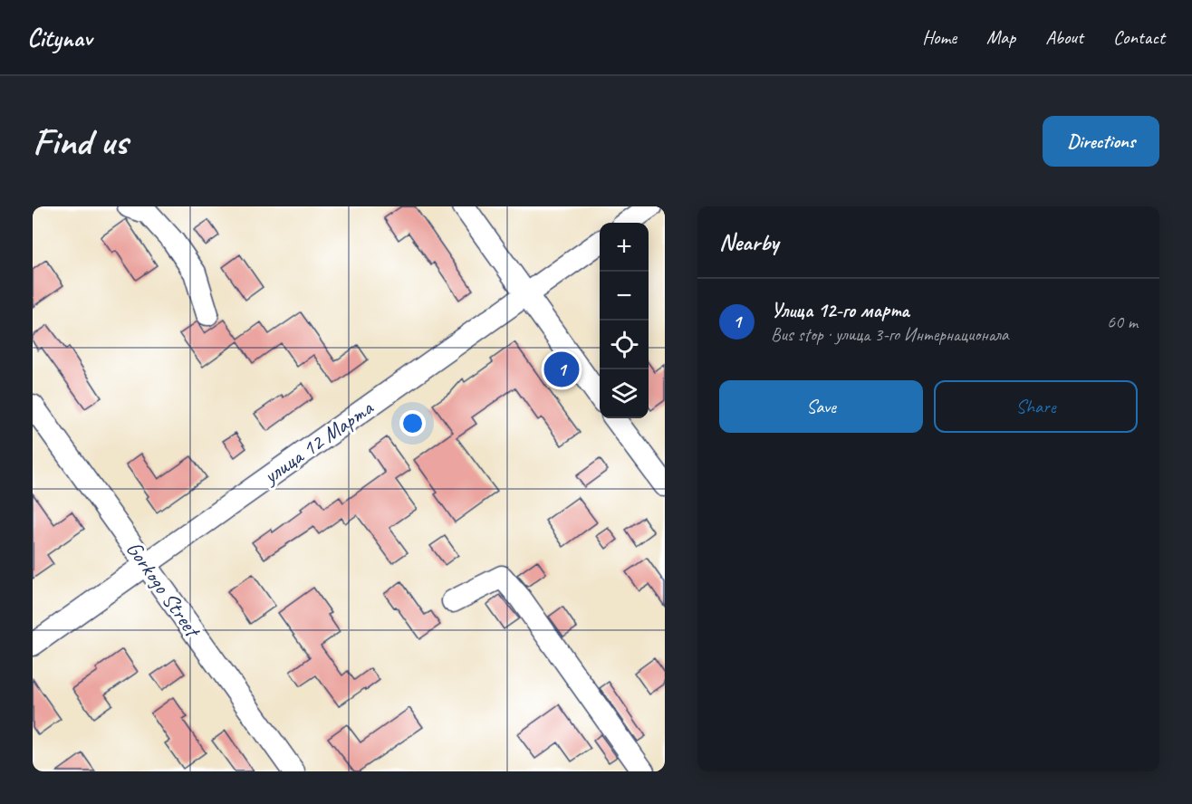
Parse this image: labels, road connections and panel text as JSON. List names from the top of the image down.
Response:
{
  "streets": {
    "street": ["улица 12 Марта", "Gorkogo Street"]
  },
  "crossings": [
    ["улица 12 Марта", "Gorkogo Street"]
  ],
  "page": {
    "header": "Citynav",
    "nav": [
      "Home",
      "Map",
      "About",
      "Contact"
    ],
    "buttons": [
      "Directions",
      ["Save", "Share"]
    ],
    "title": "Find us",
    "heading": "Nearby",
    "map_buttons": ["+", "−"],
    "list": [
      {
        "mark": "1",
        "name": "Улица 12-го марта",
        "note": "Bus stop · улица 3-го Интернационала",
        "value": "60 m"
      }
    ],
    "pins": "1"
  }
}
